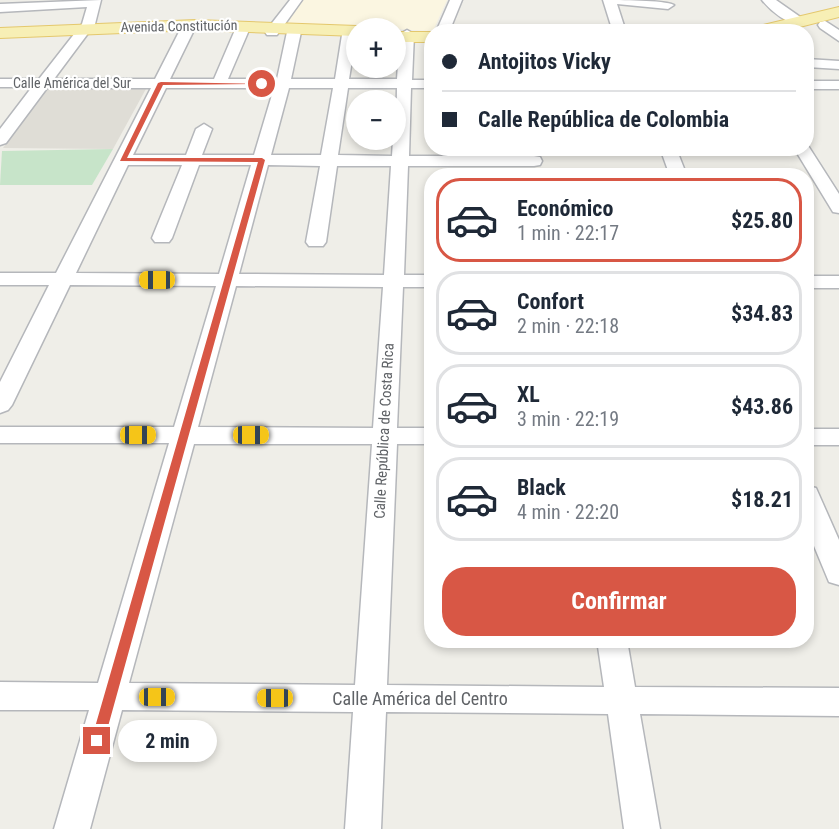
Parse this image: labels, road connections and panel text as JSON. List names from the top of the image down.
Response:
{
  "streets": {
    "main road": ["Avenida Constitución"],
    "street": ["Calle América del Sur", "Calle República de Costa Rica", "Calle América del Centro"]
  },
  "crossings": [
    ["Calle América del Sur", "Calle República de Costa Rica"],
    ["Calle República de Costa Rica", "Calle América del Centro"]
  ],
  "page": {
    "map_buttons": ["+", "−"],
    "banner": ["Antojitos Vicky", "Calle República de Colombia"],
    "list": [
      {
        "name": "Económico",
        "note": "1 min · 22:17",
        "value": "$25.80"
      },
      {
        "name": "Confort",
        "note": "2 min · 22:18",
        "value": "$34.83"
      },
      {
        "name": "XL",
        "note": "3 min · 22:19",
        "value": "$43.86"
      },
      {
        "name": "Black",
        "note": "4 min · 22:20",
        "value": "$18.21"
      }
    ],
    "buttons": "Confirmar",
    "bubble": "2 min"
  }
}
